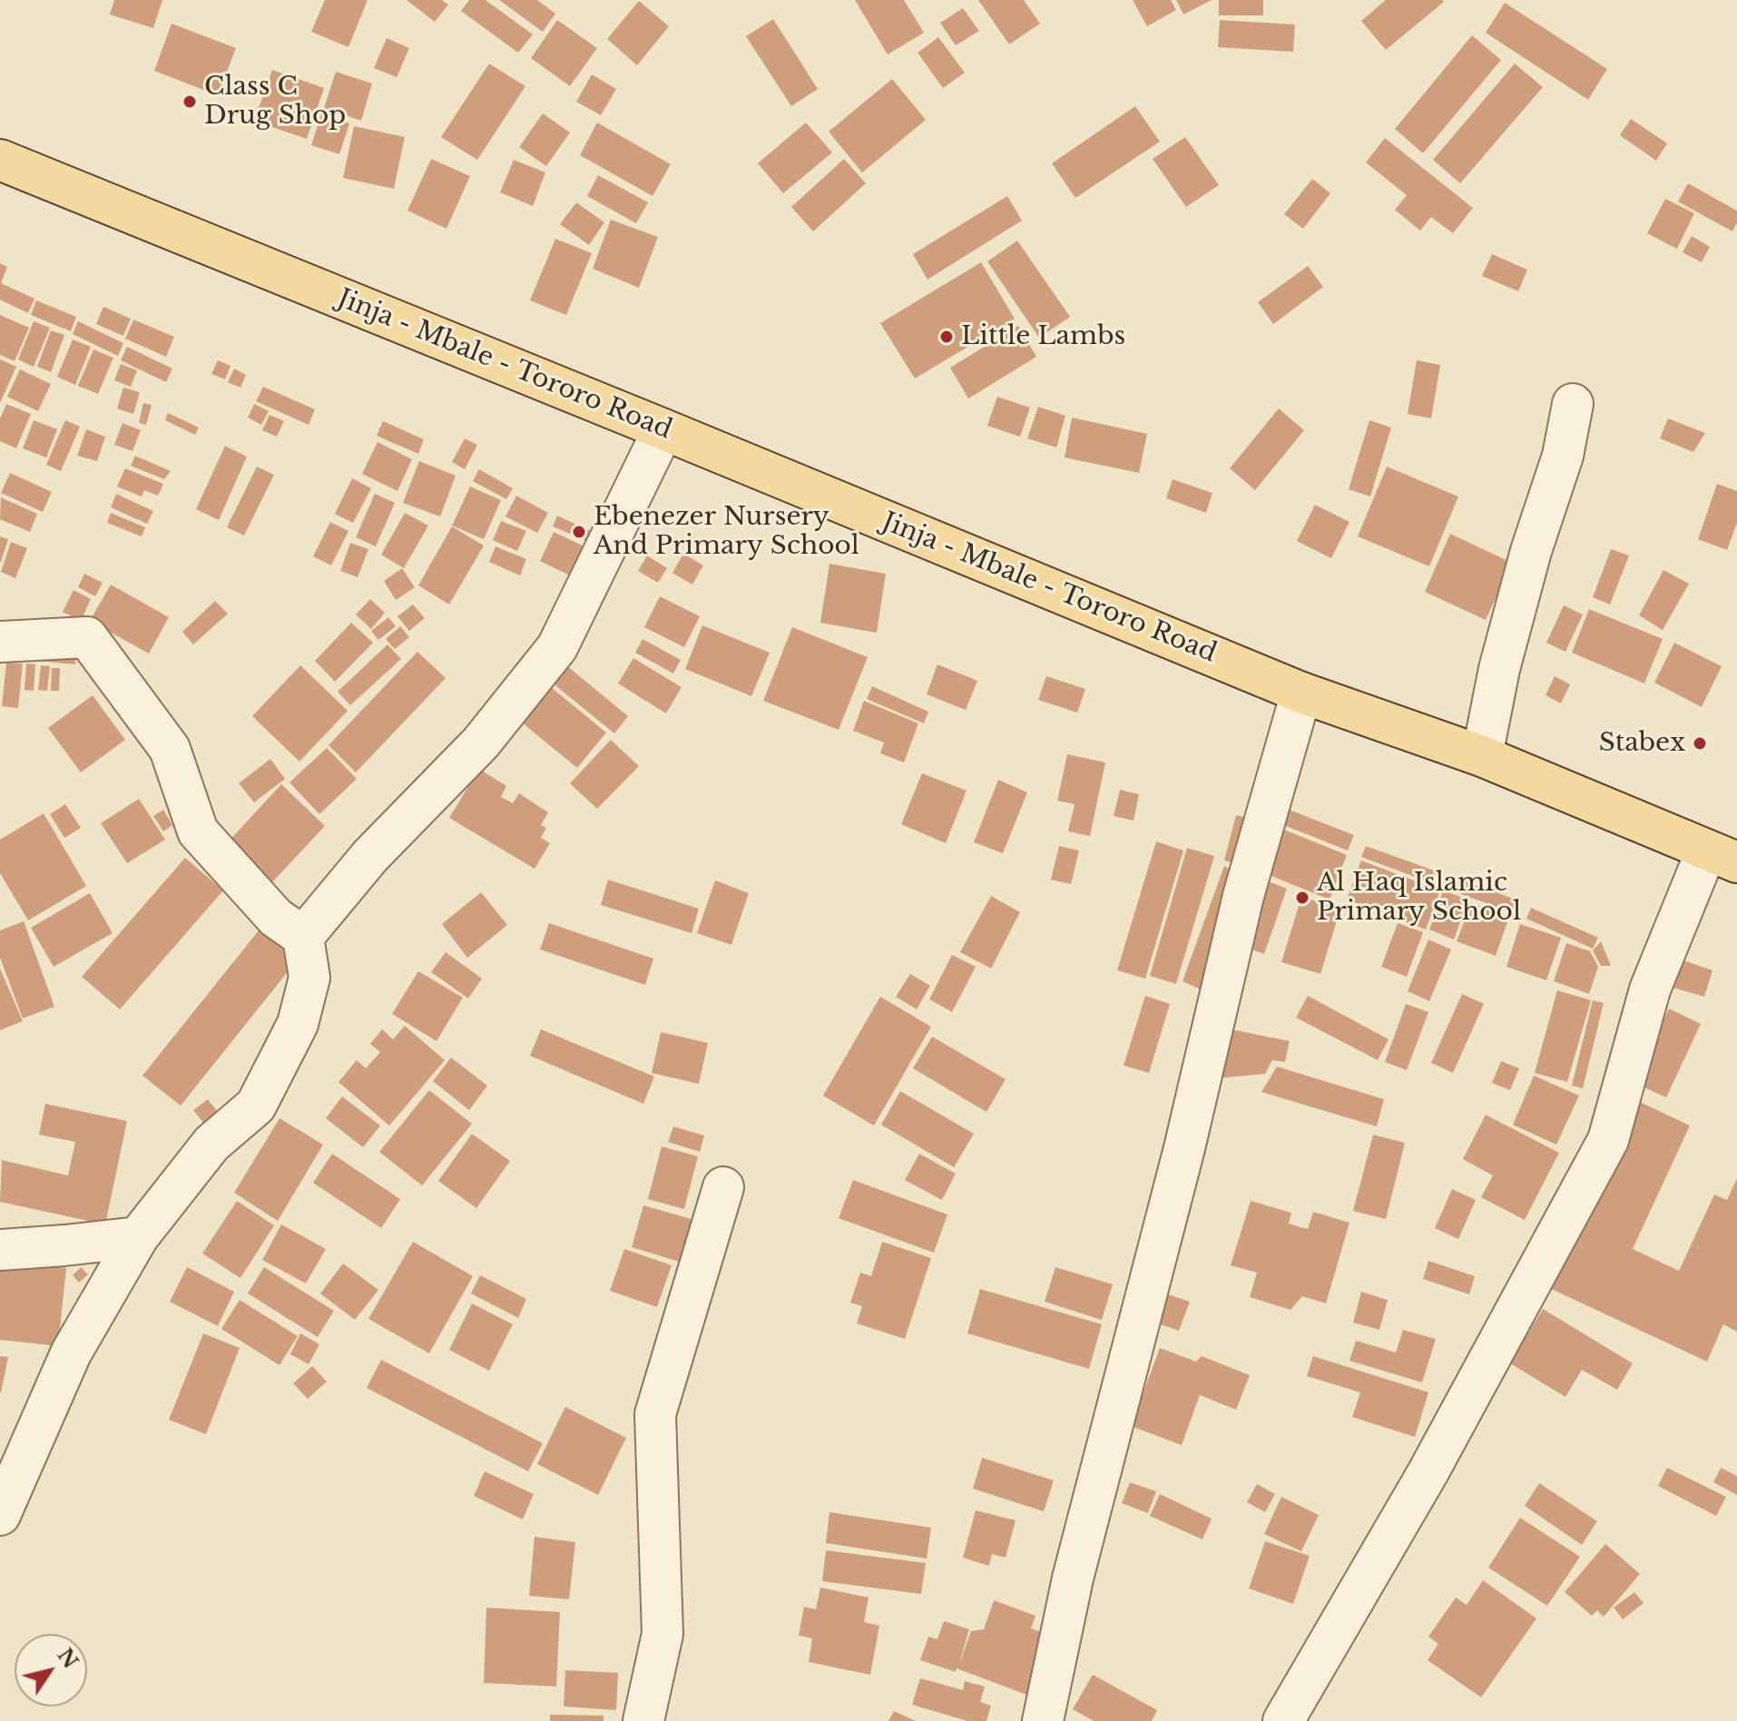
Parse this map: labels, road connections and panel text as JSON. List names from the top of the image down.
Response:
{
  "streets": {
    "main road": ["Jinja - Mbale - Tororo Road"]
  },
  "places": [
    "Class C Drug Shop",
    "Little Lambs",
    "Ebenezer Nursery And Primary School",
    "Stabex",
    "Al Haq Islamic Primary School"
  ],
  "north": "top right"
}
